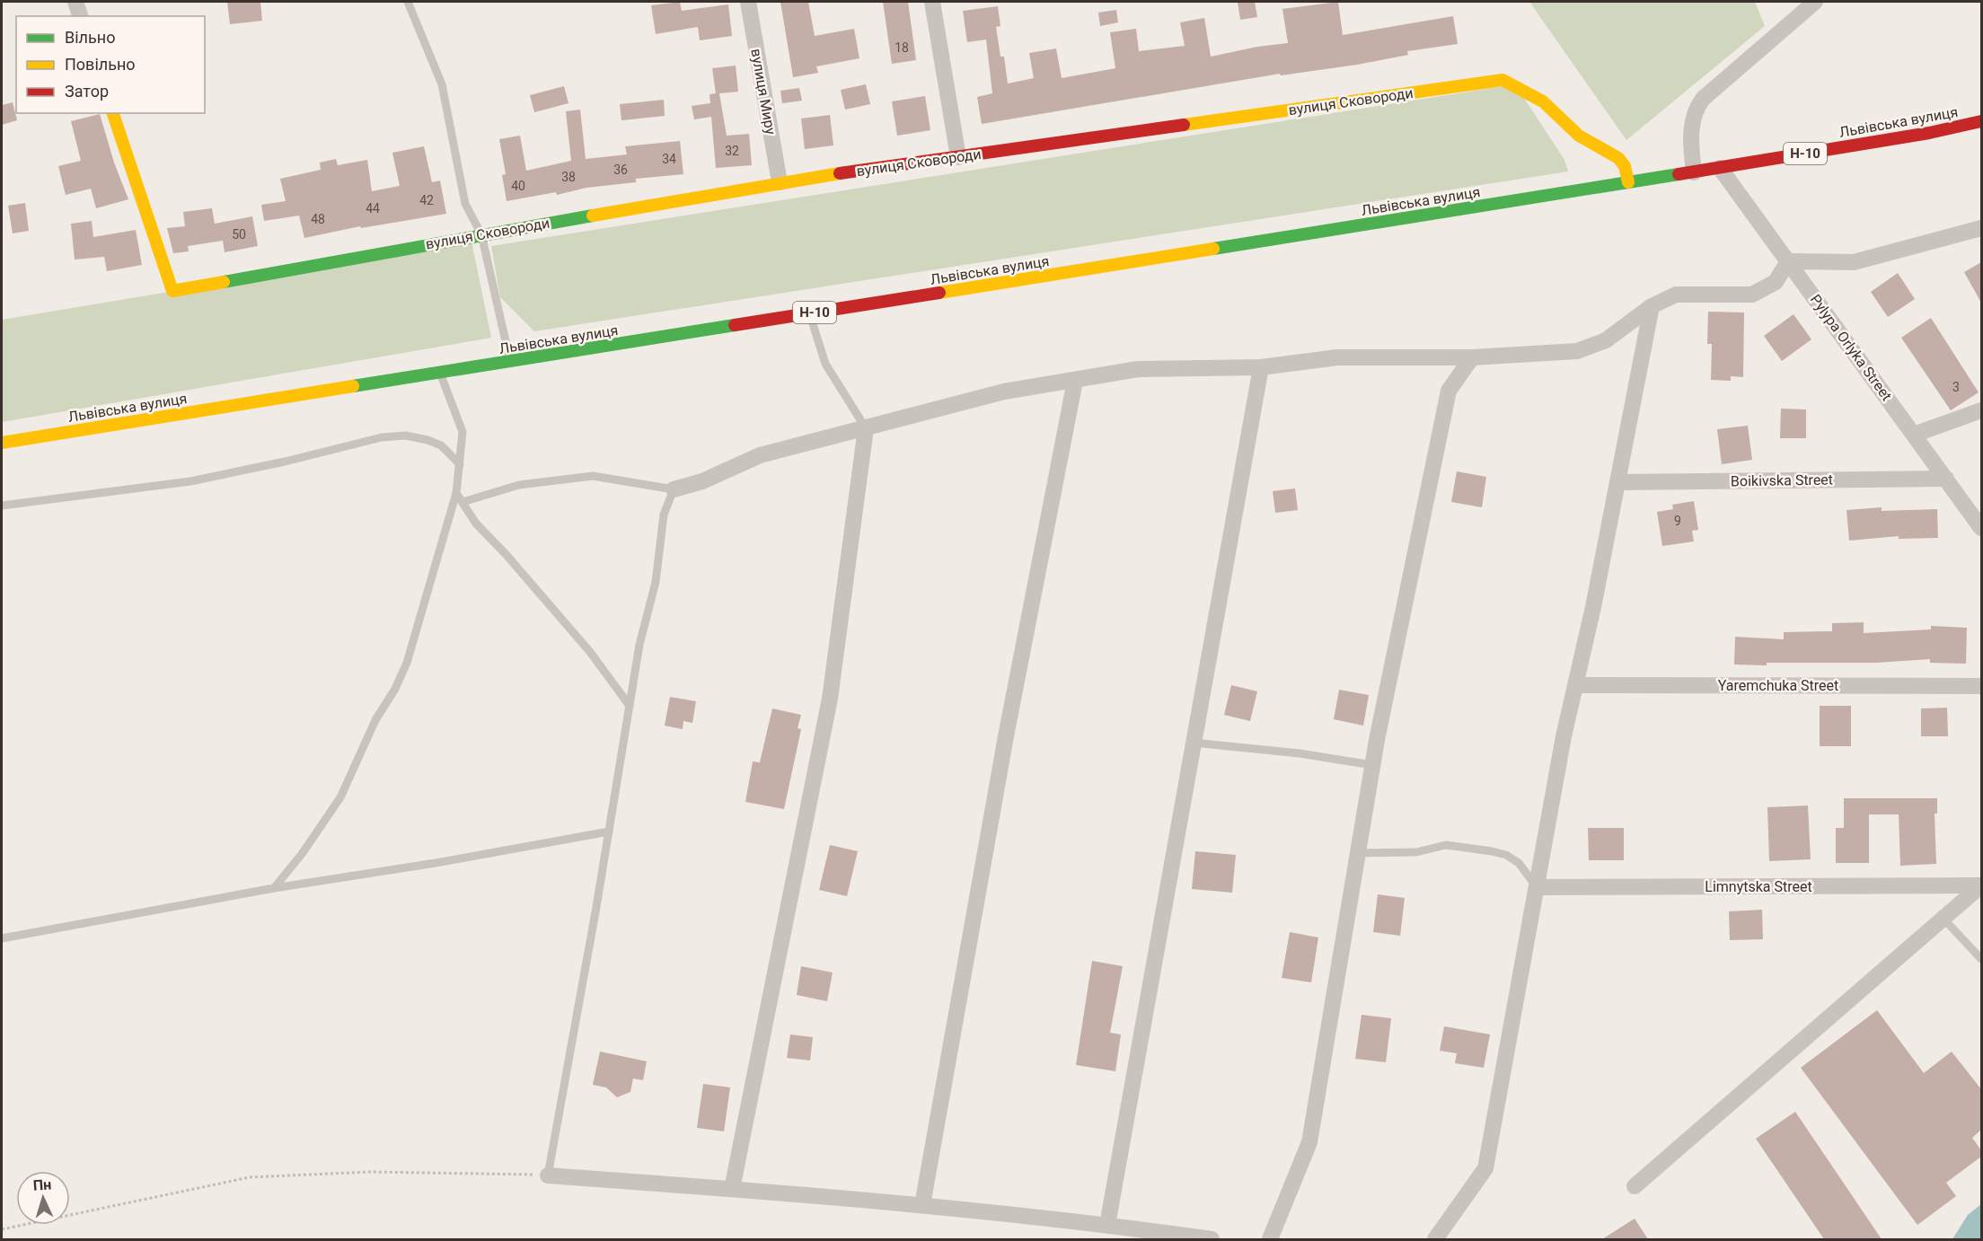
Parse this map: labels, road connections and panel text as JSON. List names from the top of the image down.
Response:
{
  "streets": {
    "main road": ["вулиця Сковороди", "Львівська вулиця", "Н-10"],
    "street": [
      "вулиця Миру",
      "Pylypa Orlyka Street",
      "Boikivska Street",
      "Yaremchuka Street",
      "Limnytska Street"
    ]
  },
  "crossings": [
    ["вулиця Миру", "вулиця Сковороди"],
    ["вулиця Сковороди", "Львівська вулиця"],
    ["Львівська вулиця", "Pylypa Orlyka Street"],
    ["Pylypa Orlyka Street", "Boikivska Street"]
  ],
  "house_numbers": [
    "18",
    "32",
    "34",
    "36",
    "38",
    "40",
    "42",
    "44",
    "48",
    "50",
    "3",
    "9"
  ],
  "legend": ["Вільно", "Повільно", "Затор"],
  "north": "top"
}
